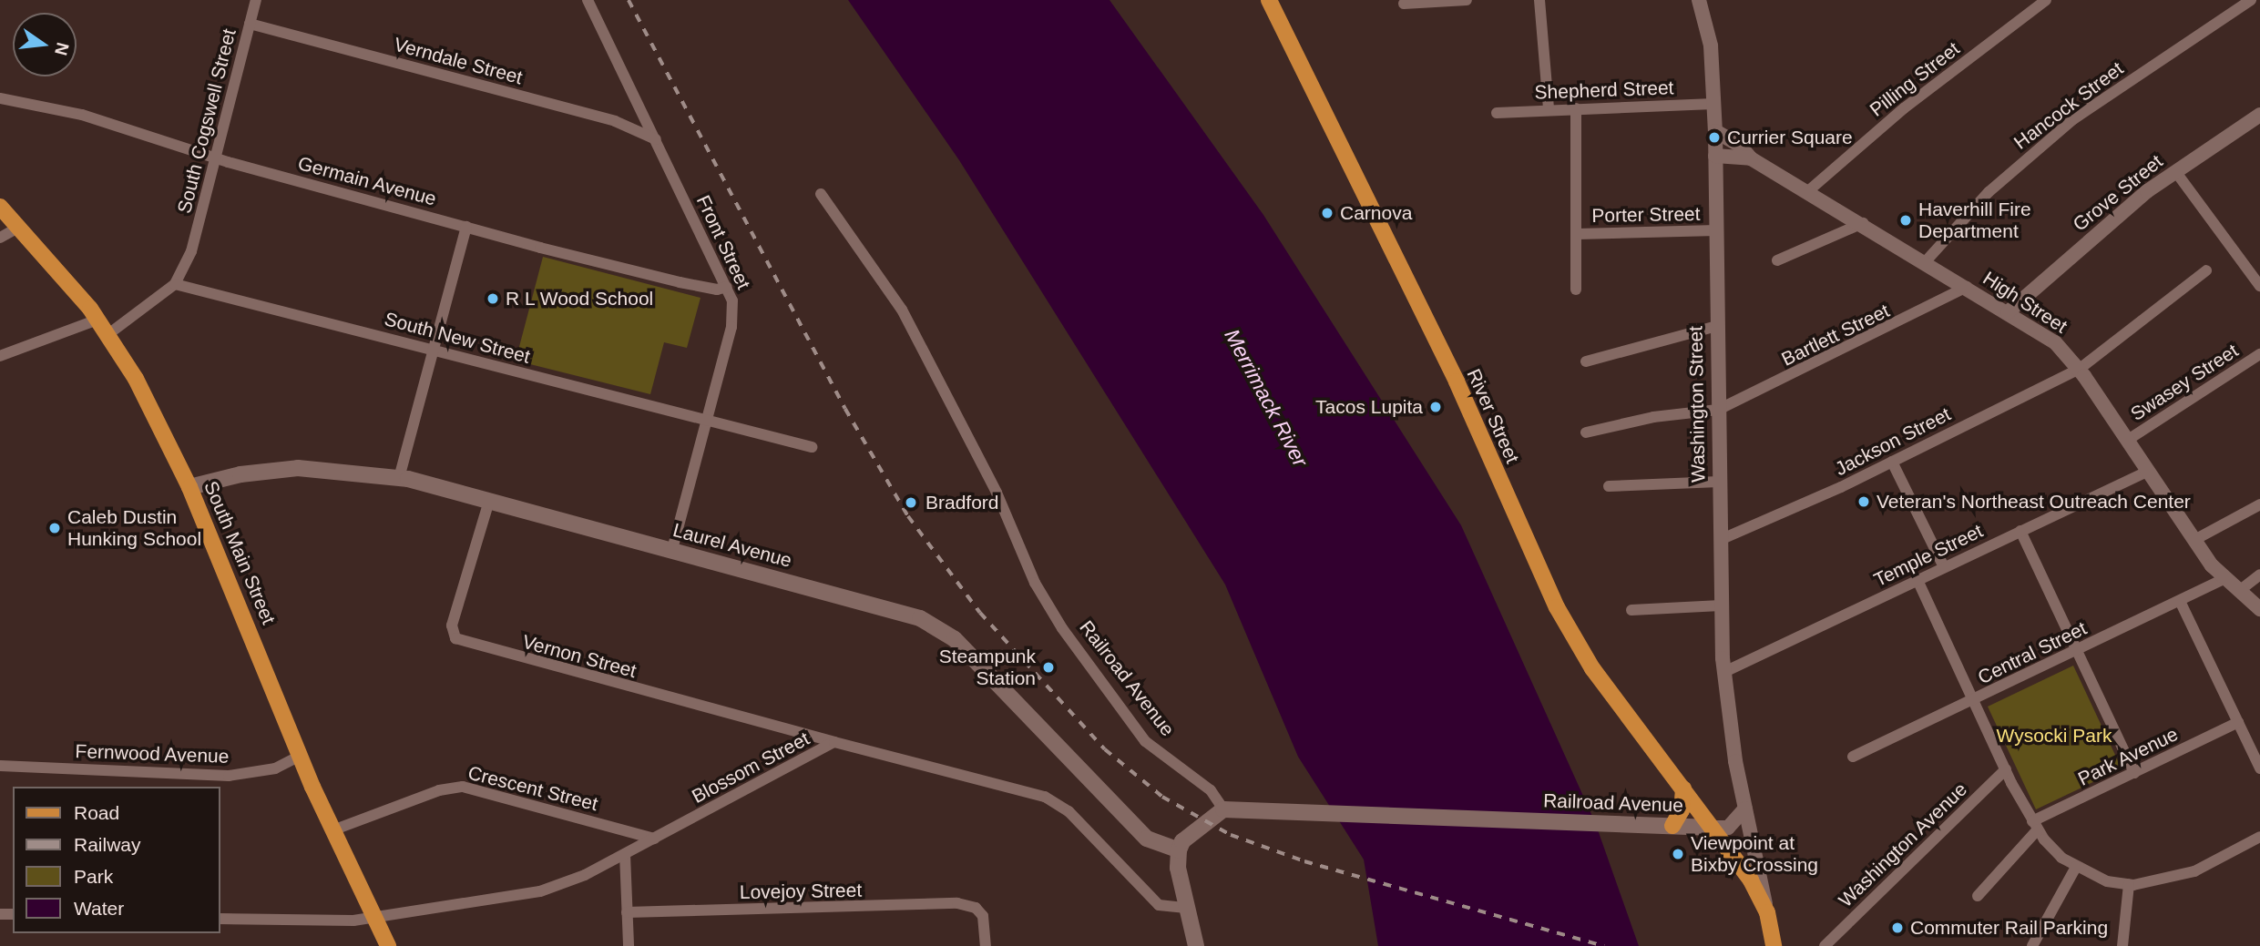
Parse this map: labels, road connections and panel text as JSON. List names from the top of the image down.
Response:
{
  "streets": {
    "main road": [
      "Washington Street",
      "River Street",
      "Laurel Avenue",
      "South Main Street",
      "Railroad Avenue"
    ],
    "street": [
      "Verndale Street",
      "Pilling Street",
      "Shepherd Street",
      "Hancock Street",
      "South Cogswell Street",
      "Germain Avenue",
      "Grove Street",
      "Porter Street",
      "Front Street",
      "High Street",
      "Bartlett Street",
      "South New Street",
      "Swasey Street",
      "Jackson Street",
      "Temple Street",
      "Central Street",
      "Vernon Street",
      "Fernwood Avenue",
      "Park Avenue",
      "Blossom Street",
      "Crescent Street",
      "Washington Avenue",
      "Lovejoy Street"
    ]
  },
  "crossings": [
    ["Verndale Street", "South Cogswell Street"],
    ["Verndale Street", "Front Street"],
    ["Pilling Street", "High Street"],
    ["Shepherd Street", "Washington Street"],
    ["Hancock Street", "High Street"],
    ["South Cogswell Street", "Germain Avenue"],
    ["South Cogswell Street", "South New Street"],
    ["Germain Avenue", "Front Street"],
    ["Grove Street", "High Street"],
    ["Porter Street", "Washington Street"],
    ["Front Street", "South New Street"],
    ["Front Street", "Laurel Avenue"],
    ["High Street", "Bartlett Street"],
    ["High Street", "Swasey Street"],
    ["High Street", "Washington Street"],
    ["High Street", "Jackson Street"],
    ["High Street", "Temple Street"],
    ["High Street", "Central Street"],
    ["Bartlett Street", "Washington Street"],
    ["Washington Street", "River Street"],
    ["Washington Street", "Jackson Street"],
    ["Washington Street", "Temple Street"],
    ["Washington Street", "Railroad Avenue"],
    ["River Street", "Railroad Avenue"],
    ["Laurel Avenue", "South Main Street"],
    ["Laurel Avenue", "Vernon Street"],
    ["South Main Street", "Fernwood Avenue"],
    ["South Main Street", "Blossom Street"],
    ["South Main Street", "Crescent Street"],
    ["Vernon Street", "Blossom Street"],
    ["Blossom Street", "Crescent Street"]
  ],
  "water": ["Merrimack River"],
  "parks": ["Wysocki Park"],
  "places": [
    "Currier Square",
    "Carnova",
    "Haverhill Fire Department",
    "R L Wood School",
    "Tacos Lupita",
    "Veteran's Northeast Outreach Center",
    "Bradford",
    "Caleb Dustin Hunking School",
    "Steampunk Station",
    "Viewpoint at Bixby Crossing",
    "Commuter Rail Parking"
  ],
  "legend": [
    "Road",
    "Railway",
    "Park",
    "Water"
  ],
  "north": "right"
}
